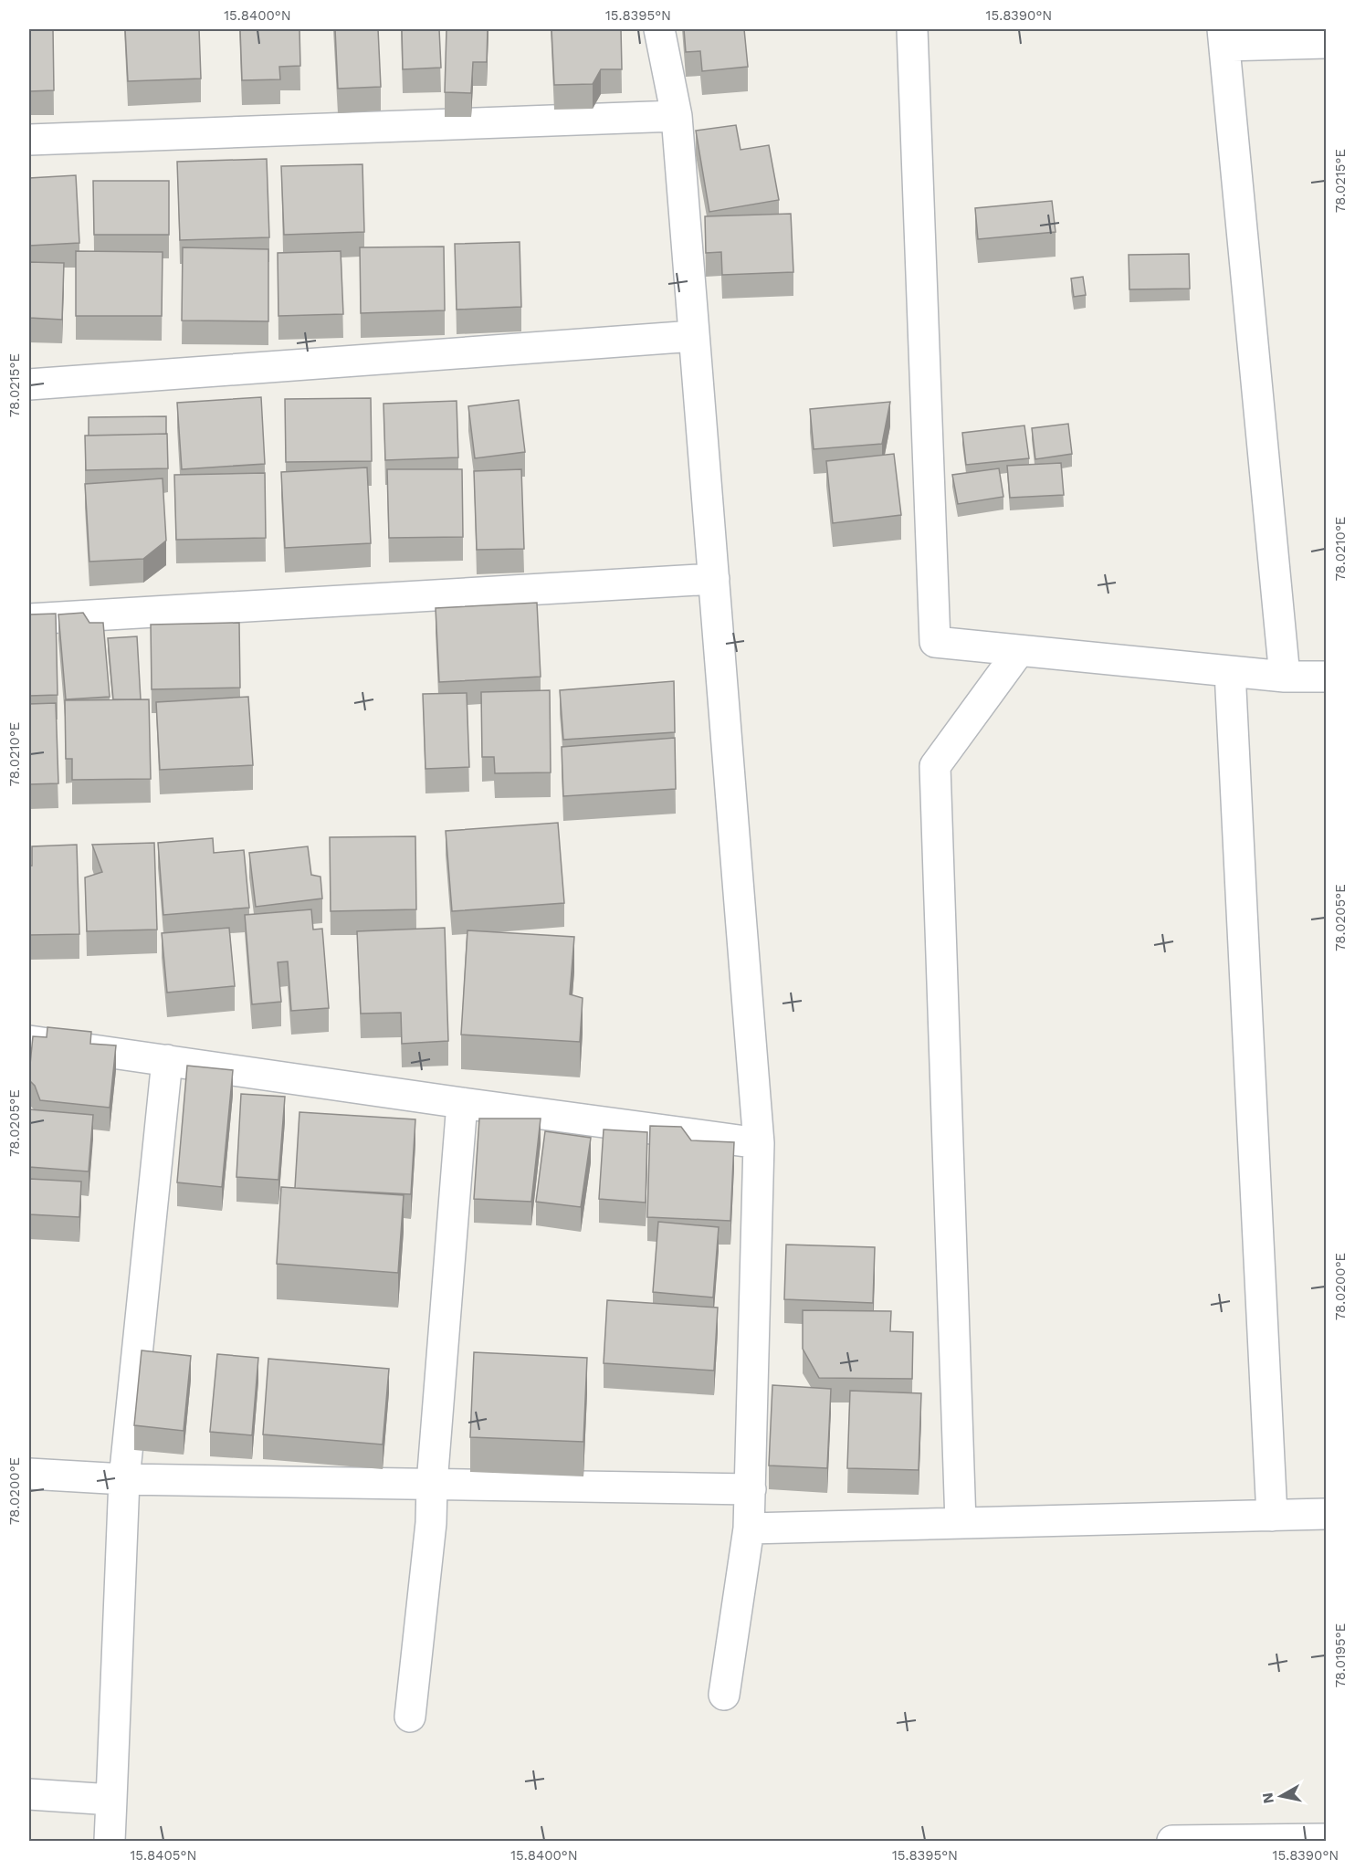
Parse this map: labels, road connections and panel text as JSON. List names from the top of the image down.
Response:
{
  "north": "left",
  "coordinates": [
    "15.8400°N",
    "15.8395°N",
    "15.8390°N",
    "78.0215°E",
    "78.0210°E",
    "78.0205°E",
    "78.0200°E",
    "78.0195°E",
    "15.8405°N"
  ]
}
